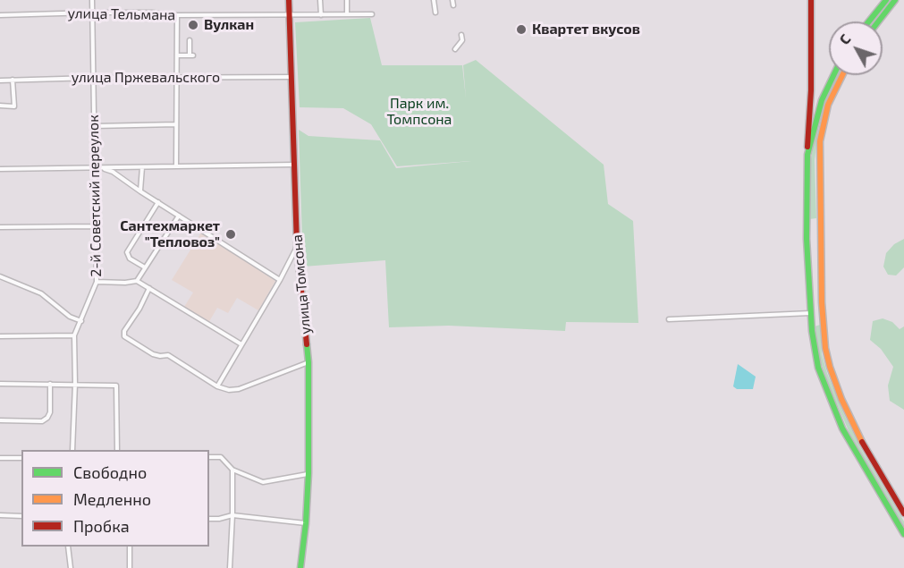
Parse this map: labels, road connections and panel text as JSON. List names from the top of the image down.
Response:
{
  "streets": {
    "main road": ["улица Томсона"],
    "street": ["улица Тельмана", "улица Пржевальского", "2-й Советский переулок"]
  },
  "crossings": [
    ["улица Тельмана", "2-й Советский переулок"],
    ["улица Тельмана", "улица Томсона"],
    ["улица Пржевальского", "2-й Советский переулок"],
    ["улица Пржевальского", "улица Томсона"]
  ],
  "parks": ["Парк им. Томпсона"],
  "places": ["Вулкан", "Квартет вкусов", "Сантехмаркет \"Тепловоз\""],
  "legend": ["Свободно", "Медленно", "Пробка"],
  "north": "top left"
}
